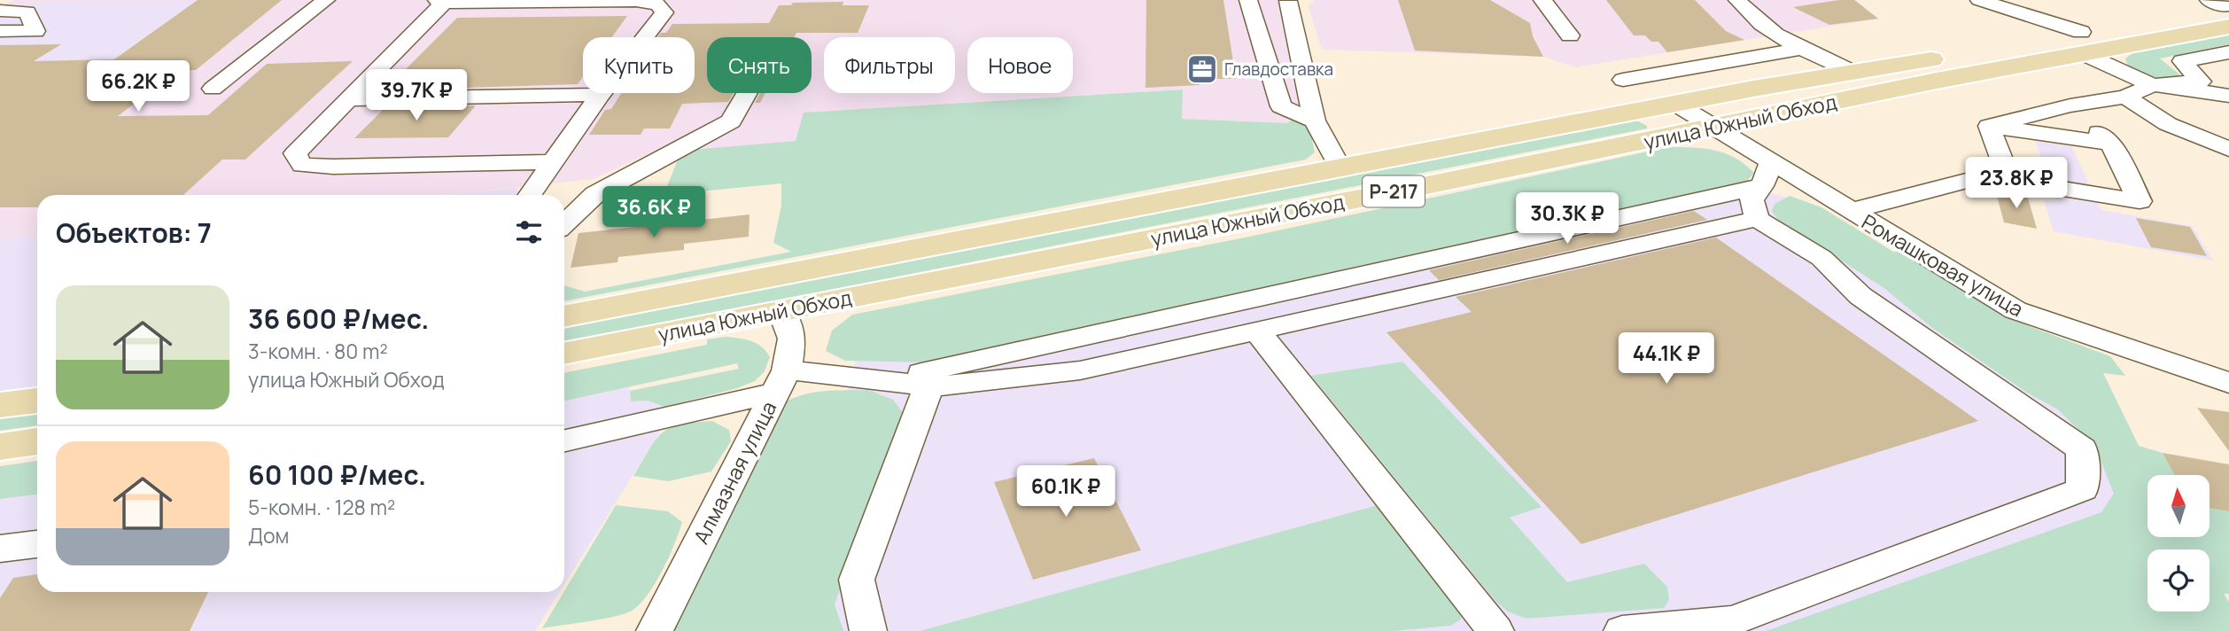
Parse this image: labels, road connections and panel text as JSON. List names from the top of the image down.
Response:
{
  "streets": {
    "main road": ["улица Южный Обход", "Р-217"],
    "street": ["Ромашковая улица", "Алмазная улица"]
  },
  "crossings": [
    ["улица Южный Обход", "Ромашковая улица"],
    ["улица Южный Обход", "Алмазная улица"]
  ],
  "places": {
    "office": ["Главдоставка"]
  },
  "north": "top",
  "page": {
    "chip": [
      "Купить",
      "Снять",
      "Фильтры",
      "Новое"
    ],
    "price": [
      "66.2K ₽",
      "39.7K ₽",
      "23.8K ₽",
      "36.6K ₽",
      "30.3K ₽",
      "44.1K ₽",
      "60.1K ₽"
    ],
    "heading": "Объектов: 7",
    "list": [
      {
        "name": "36 600 ₽/мес.",
        "note": "3-комн. · 80 m² · улица Южный Обход"
      },
      {
        "name": "60 100 ₽/мес.",
        "note": "5-комн. · 128 m² · Дом"
      }
    ]
  }
}
